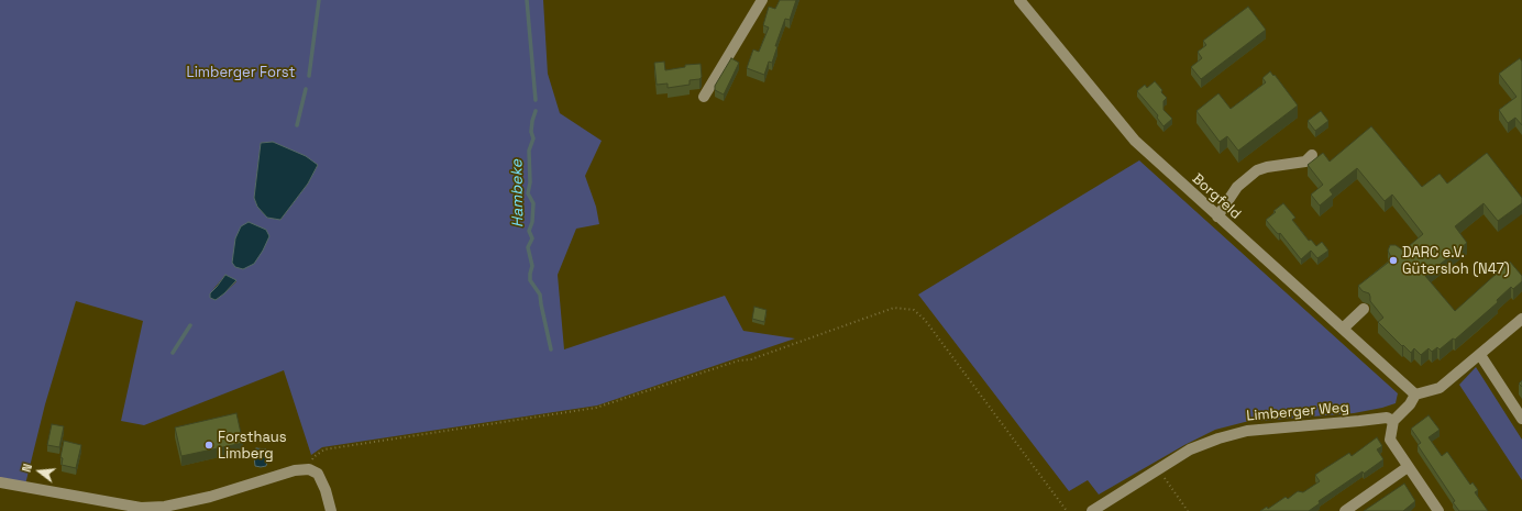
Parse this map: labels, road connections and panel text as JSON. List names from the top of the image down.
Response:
{
  "streets": {
    "street": ["Borgfeld", "Limberger Weg"]
  },
  "water": ["Hambeke"],
  "parks": ["Limberger Forst"],
  "places": ["DARC e.V. Gütersloh (N47)", "Forsthaus Limberg"],
  "north": "left"
}
